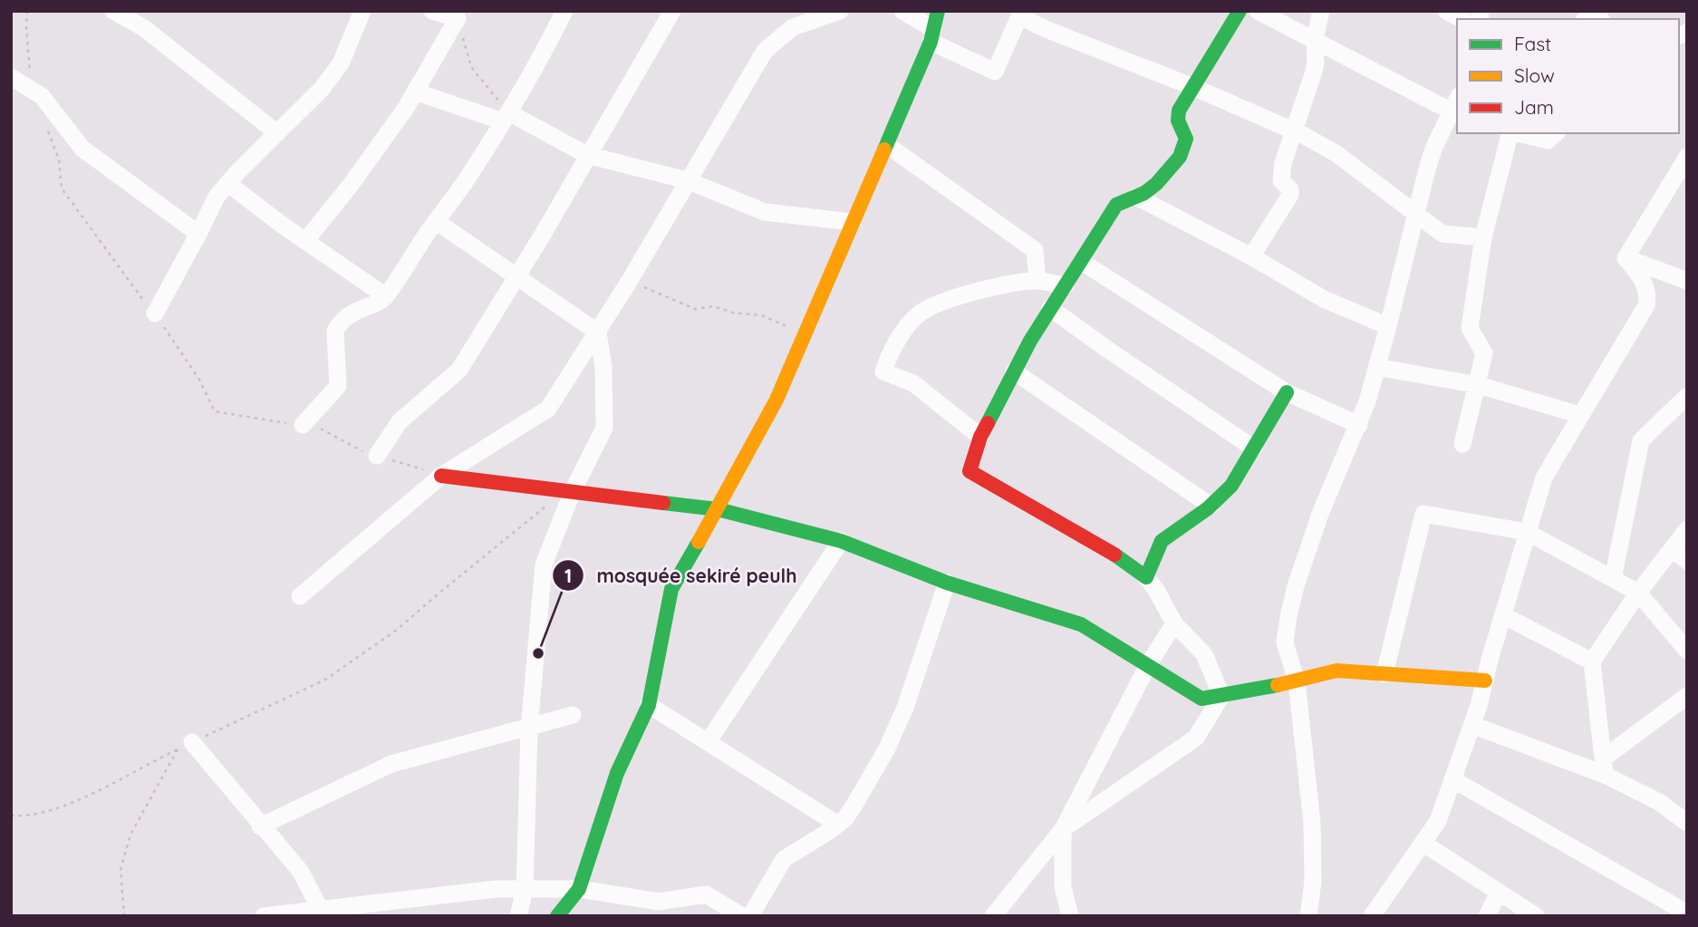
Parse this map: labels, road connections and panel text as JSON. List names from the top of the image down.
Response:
{
  "places": ["mosquée sekiré peulh"],
  "legend": ["Fast", "Slow", "Jam"]
}
